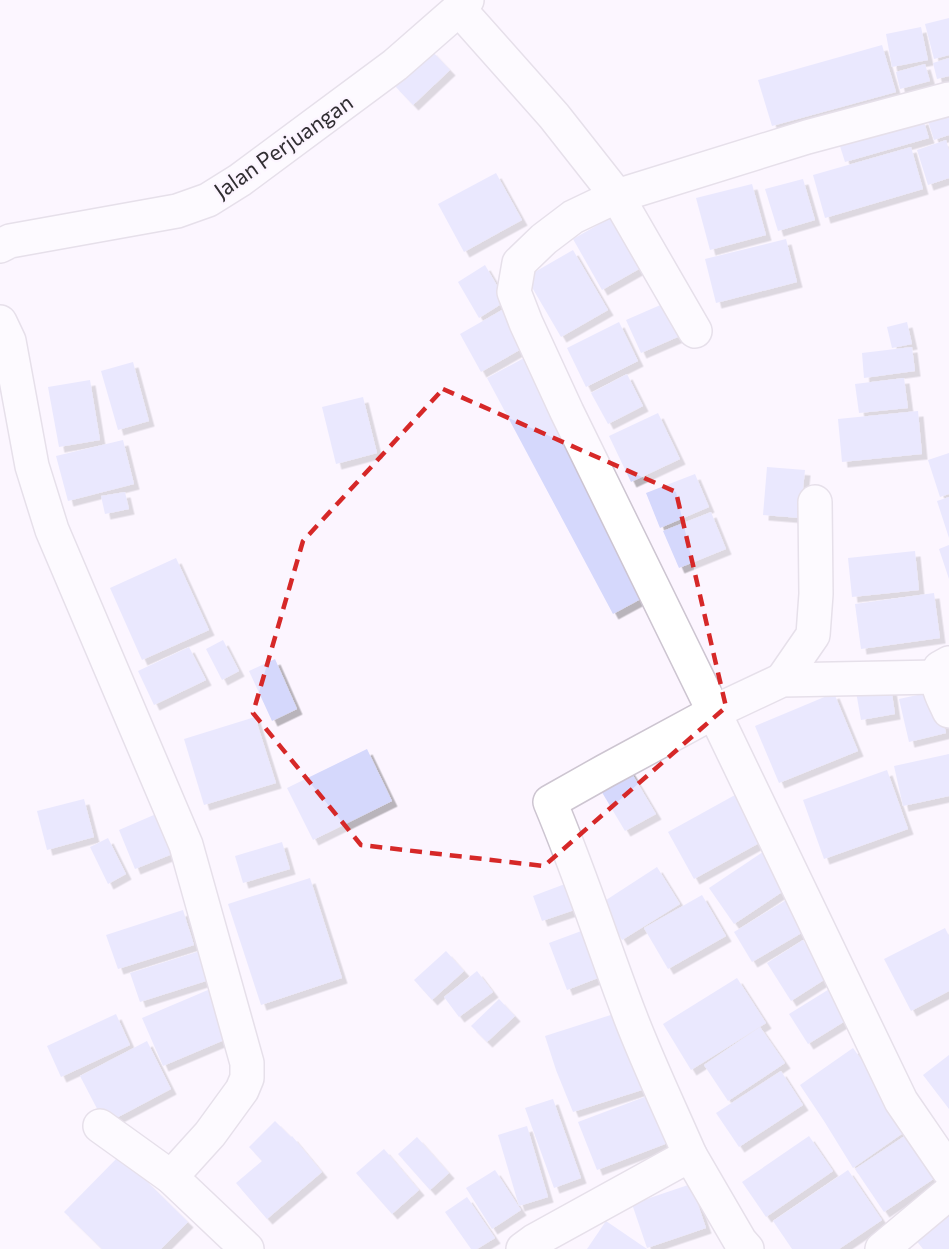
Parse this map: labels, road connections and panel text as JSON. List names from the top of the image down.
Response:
{
  "streets": {
    "street": ["Jalan Perjuangan"]
  }
}
